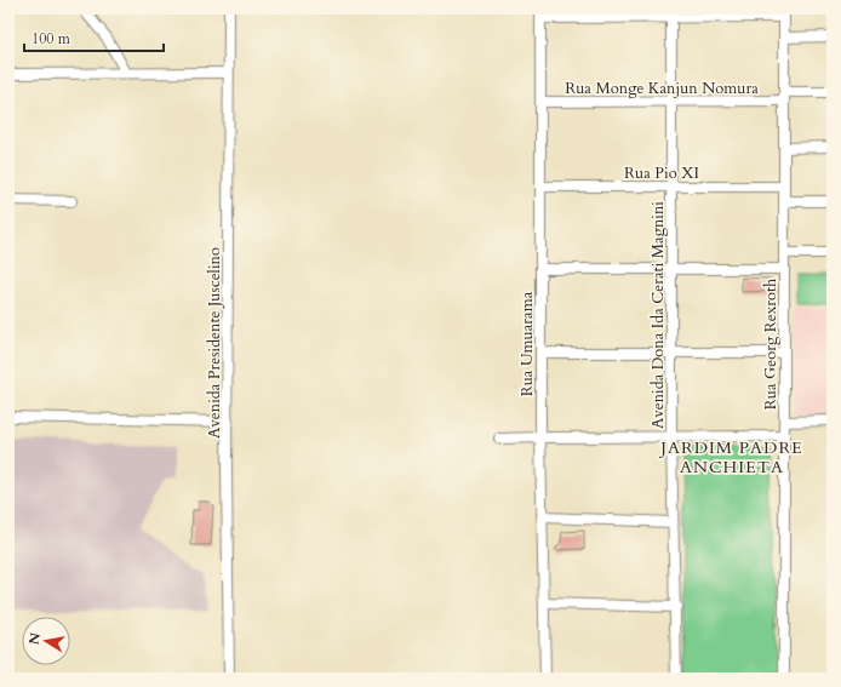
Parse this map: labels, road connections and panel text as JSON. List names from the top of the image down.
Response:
{
  "streets": {
    "street": [
      "Rua Monge Kanjun Nomura",
      "Rua Pio XI",
      "Avenida Dona Ida Cerati Magnini",
      "Avenida Presidente Juscelino",
      "Rua Umuarama",
      "Rua Georg Rexroth"
    ]
  },
  "crossings": [
    ["Rua Monge Kanjun Nomura", "Avenida Dona Ida Cerati Magnini"],
    ["Rua Monge Kanjun Nomura", "Rua Umuarama"],
    ["Rua Monge Kanjun Nomura", "Rua Georg Rexroth"],
    ["Rua Pio XI", "Avenida Dona Ida Cerati Magnini"],
    ["Rua Pio XI", "Rua Umuarama"],
    ["Rua Pio XI", "Rua Georg Rexroth"]
  ],
  "districts": ["JARDIM PADRE ANCHIETA"],
  "scale_bar": "100 m",
  "north": "left"
}
